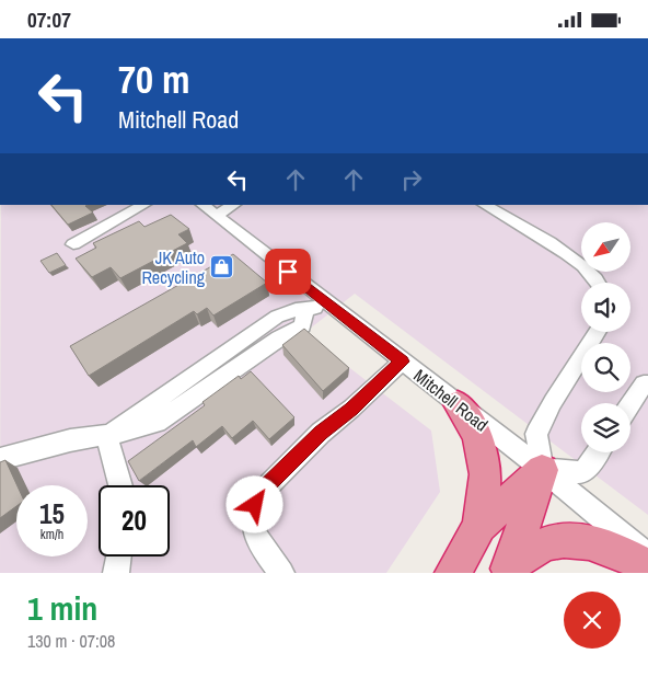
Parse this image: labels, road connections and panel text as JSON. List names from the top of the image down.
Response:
{
  "streets": {
    "street": ["Mitchell Road"]
  },
  "places": {
    "shop": ["JK Auto Recycling"]
  },
  "north": "bottom left",
  "page": {
    "status": "07:07",
    "turn": ["70 m", "Mitchell Road"],
    "speed": "15 km/h",
    "limit": "20",
    "heading": ["1 min", "130 m · 07:08"]
  }
}
